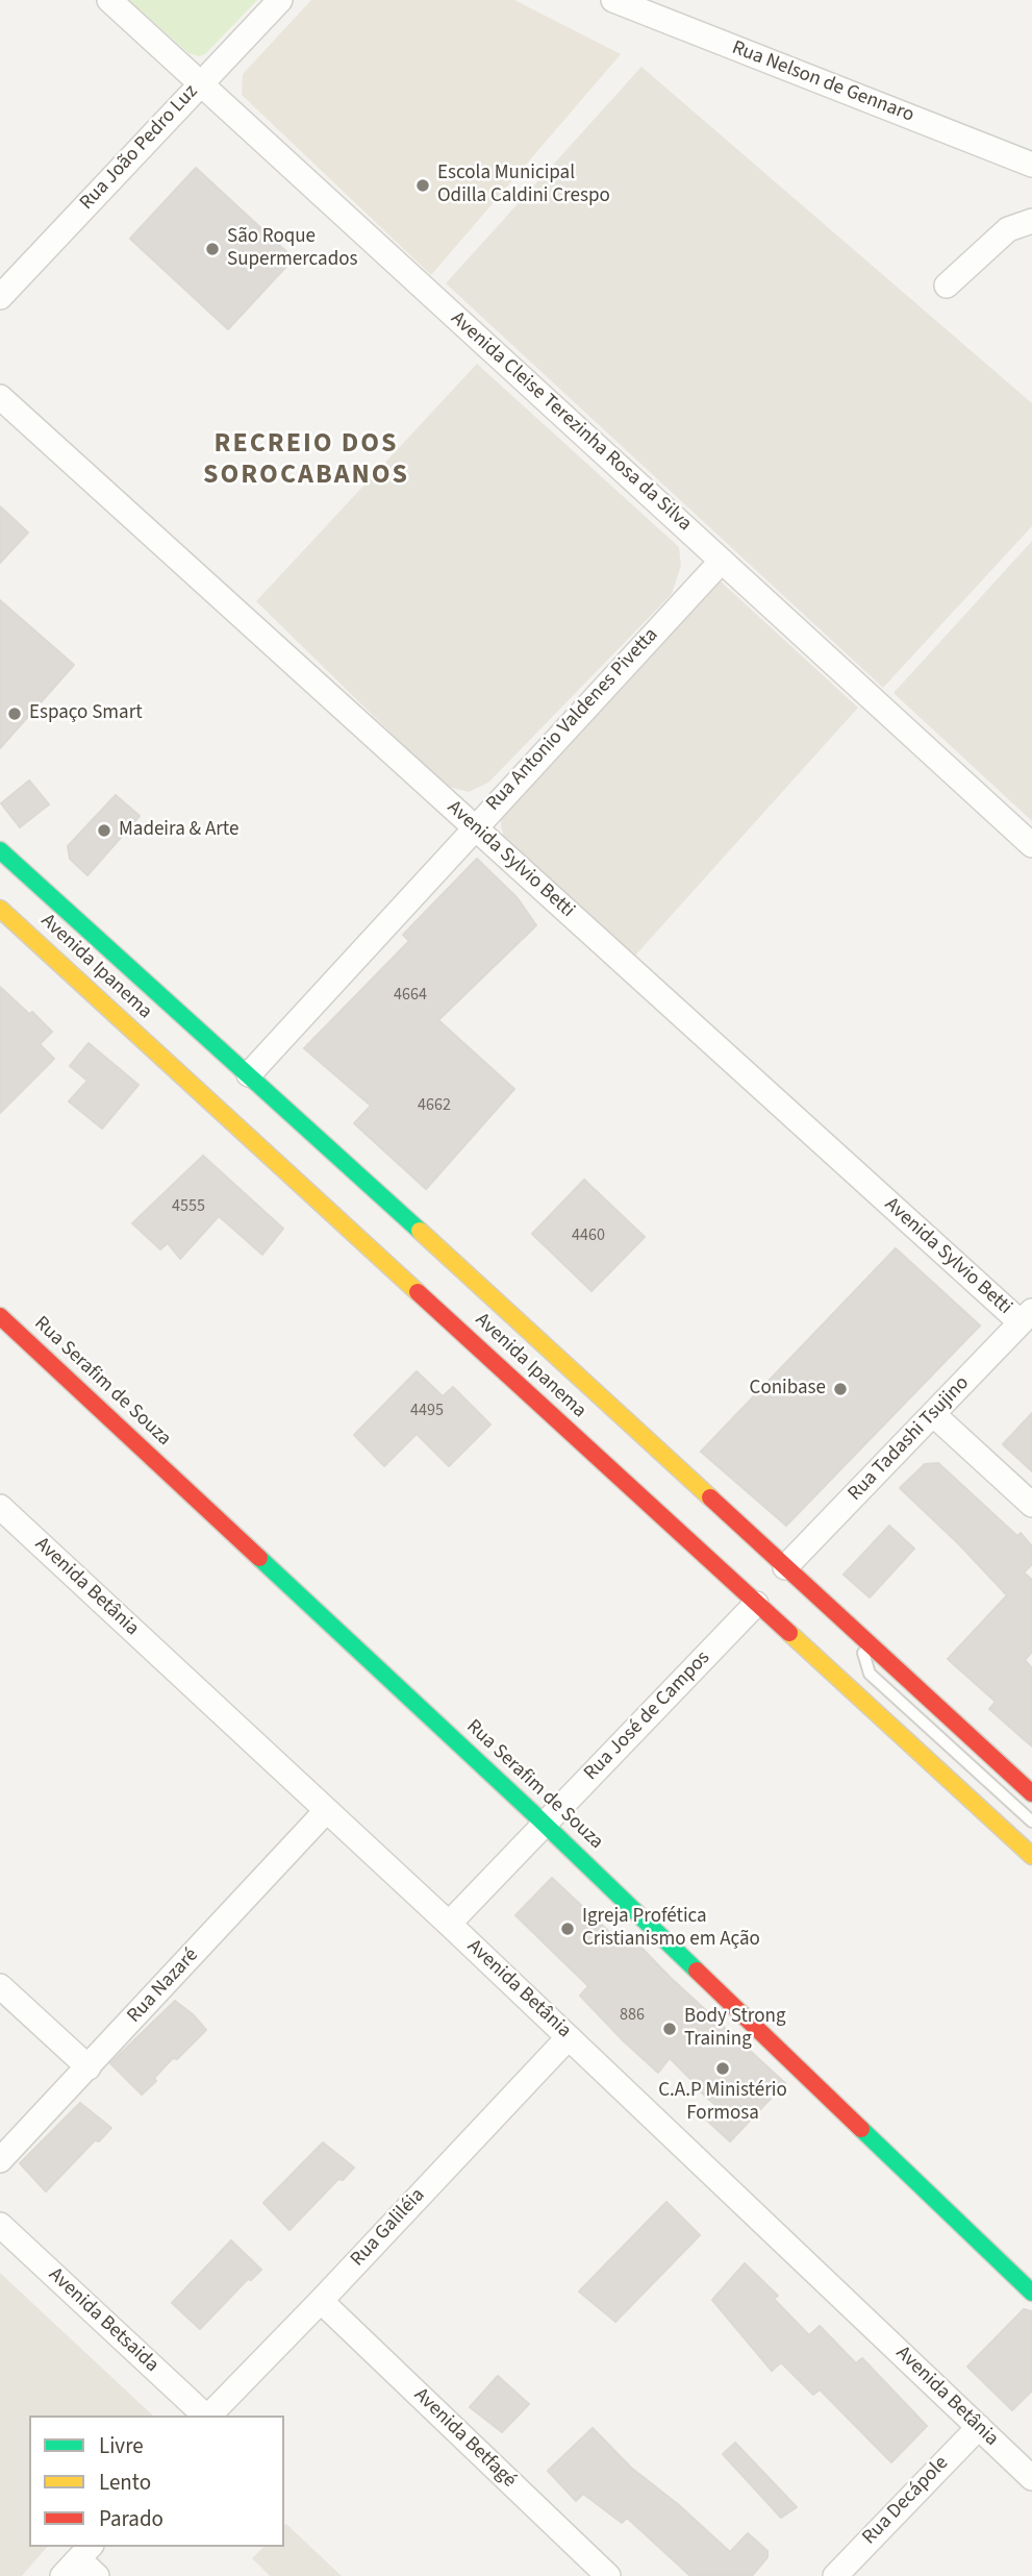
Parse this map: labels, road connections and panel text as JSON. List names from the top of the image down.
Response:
{
  "streets": {
    "main road": ["Avenida Ipanema", "Rua Serafim de Souza"],
    "street": [
      "Rua Nelson de Gennaro",
      "Rua João Pedro Luz",
      "Avenida Cleise Terezinha Rosa da Silva",
      "Rua Antonio Valdenes Pivetta",
      "Avenida Sylvio Betti",
      "Rua Tadashi Tsujino",
      "Avenida Betânia",
      "Rua José de Campos",
      "Rua Nazaré",
      "Rua Galiléia",
      "Avenida Betsaida",
      "Avenida Betfagé",
      "Rua Decápole"
    ]
  },
  "crossings": [
    ["Rua João Pedro Luz", "Avenida Cleise Terezinha Rosa da Silva"],
    ["Avenida Cleise Terezinha Rosa da Silva", "Rua Antonio Valdenes Pivetta"],
    ["Rua Antonio Valdenes Pivetta", "Avenida Sylvio Betti"],
    ["Rua Antonio Valdenes Pivetta", "Avenida Ipanema"],
    ["Avenida Sylvio Betti", "Rua Tadashi Tsujino"],
    ["Avenida Ipanema", "Rua Tadashi Tsujino"],
    ["Avenida Ipanema", "Rua José de Campos"],
    ["Rua Serafim de Souza", "Rua José de Campos"],
    ["Avenida Betânia", "Rua José de Campos"],
    ["Avenida Betânia", "Rua Nazaré"],
    ["Avenida Betânia", "Rua Galiléia"],
    ["Avenida Betânia", "Rua Decápole"],
    ["Rua Galiléia", "Avenida Betfagé"]
  ],
  "districts": ["RECREIO DOS SOROCABANOS"],
  "places": [
    "Escola Municipal Odilla Caldini Crespo",
    "São Roque Supermercados",
    "Espaço Smart",
    "Madeira & Arte",
    "Conibase",
    "Igreja Profética Cristianismo em Ação",
    "Body Strong Training",
    "C.A.P Ministério Formosa"
  ],
  "house_numbers": [
    "4664",
    "4662",
    "4555",
    "4460",
    "4495",
    "886"
  ],
  "legend": ["Livre", "Lento", "Parado"]
}
